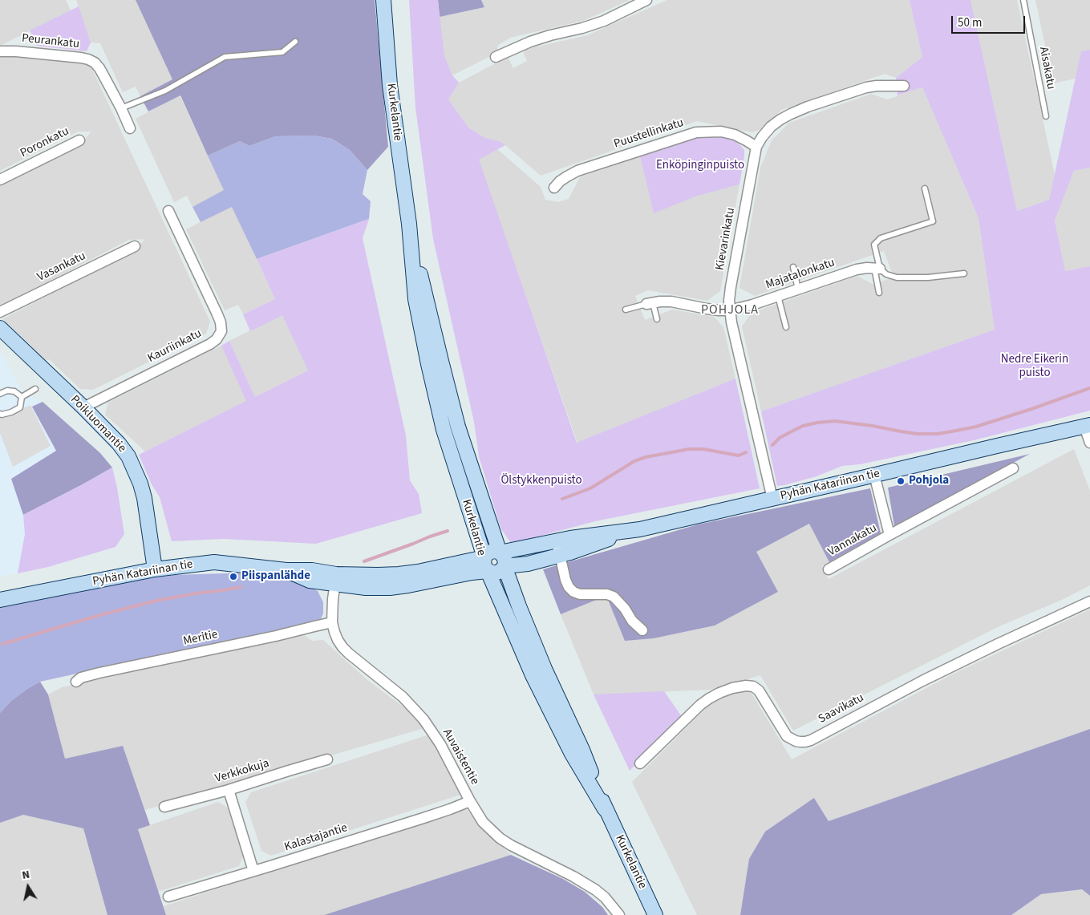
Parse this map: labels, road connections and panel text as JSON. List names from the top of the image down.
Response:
{
  "streets": {
    "street": [
      "Peurankatu",
      "Kurkelantie",
      "Puustellinkatu",
      "Poronkatu",
      "Kievarinkatu",
      "Vasankatu",
      "Majatalonkatu",
      "Kauriinkatu",
      "Poikluomantie",
      "Pyhän Katariinan tie",
      "Vannakatu",
      "Meritie",
      "Saavikatu",
      "Auvaistentie",
      "Verkkokuja",
      "Kalastajantie"
    ],
    "lane": ["Aisakatu"]
  },
  "crossings": [
    ["Kurkelantie", "Pyhän Katariinan tie"],
    ["Puustellinkatu", "Kievarinkatu"],
    ["Kievarinkatu", "Majatalonkatu"],
    ["Kievarinkatu", "Pyhän Katariinan tie"],
    ["Kauriinkatu", "Poikluomantie"],
    ["Poikluomantie", "Pyhän Katariinan tie"],
    ["Pyhän Katariinan tie", "Vannakatu"],
    ["Pyhän Katariinan tie", "Auvaistentie"],
    ["Meritie", "Auvaistentie"],
    ["Auvaistentie", "Kalastajantie"]
  ],
  "districts": ["POHJOLA"],
  "parks": ["Enköpinginpuisto", "Nedre Eikerin puisto", "Ölstykkenpuisto"],
  "places": ["Pohjola", "Piispanlähde"],
  "scale_bar": "50 m",
  "north": "top"
}
